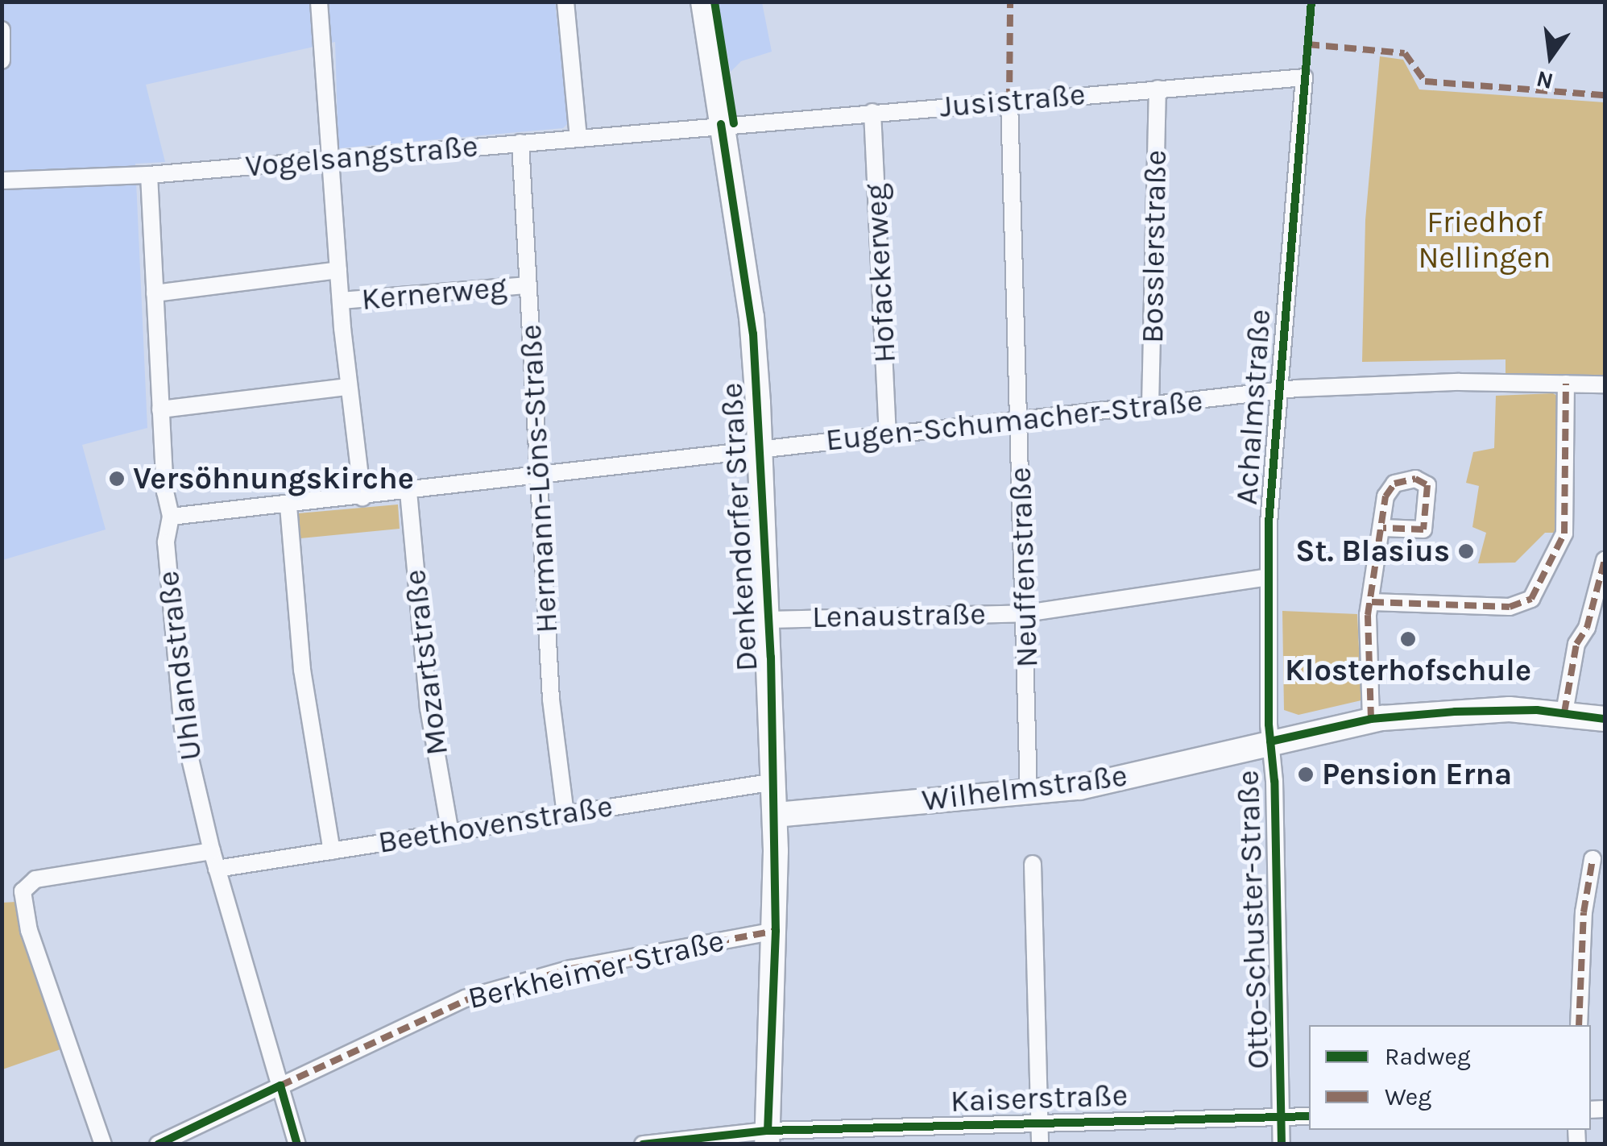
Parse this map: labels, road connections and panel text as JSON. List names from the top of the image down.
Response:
{
  "streets": {
    "main road": ["Denkendorfer Straße", "Wilhelmstraße"],
    "street": [
      "Jusistraße",
      "Vogelsangstraße",
      "Bosslerstraße",
      "Hofackerweg",
      "Kernerweg",
      "Achalmstraße",
      "Eugen-Schumacher-Straße",
      "Hermann-Löns-Straße",
      "Neuffenstraße",
      "Lenaustraße",
      "Mozartstraße",
      "Uhlandstraße",
      "Beethovenstraße",
      "Otto-Schuster-Straße",
      "Berkheimer Straße",
      "Kaiserstraße"
    ]
  },
  "crossings": [
    ["Jusistraße", "Vogelsangstraße"],
    ["Jusistraße", "Bosslerstraße"],
    ["Jusistraße", "Hofackerweg"],
    ["Jusistraße", "Achalmstraße"],
    ["Jusistraße", "Denkendorfer Straße"],
    ["Jusistraße", "Neuffenstraße"],
    ["Vogelsangstraße", "Hermann-Löns-Straße"],
    ["Vogelsangstraße", "Denkendorfer Straße"],
    ["Vogelsangstraße", "Uhlandstraße"],
    ["Bosslerstraße", "Eugen-Schumacher-Straße"],
    ["Hofackerweg", "Eugen-Schumacher-Straße"],
    ["Kernerweg", "Hermann-Löns-Straße"],
    ["Achalmstraße", "Eugen-Schumacher-Straße"],
    ["Achalmstraße", "Lenaustraße"],
    ["Achalmstraße", "Wilhelmstraße"],
    ["Achalmstraße", "Otto-Schuster-Straße"],
    ["Eugen-Schumacher-Straße", "Hermann-Löns-Straße"],
    ["Eugen-Schumacher-Straße", "Denkendorfer Straße"],
    ["Eugen-Schumacher-Straße", "Neuffenstraße"],
    ["Eugen-Schumacher-Straße", "Mozartstraße"],
    ["Eugen-Schumacher-Straße", "Uhlandstraße"],
    ["Hermann-Löns-Straße", "Beethovenstraße"],
    ["Denkendorfer Straße", "Lenaustraße"],
    ["Denkendorfer Straße", "Wilhelmstraße"],
    ["Denkendorfer Straße", "Beethovenstraße"],
    ["Denkendorfer Straße", "Berkheimer Straße"],
    ["Denkendorfer Straße", "Kaiserstraße"],
    ["Neuffenstraße", "Lenaustraße"],
    ["Neuffenstraße", "Wilhelmstraße"],
    ["Mozartstraße", "Beethovenstraße"],
    ["Uhlandstraße", "Beethovenstraße"],
    ["Uhlandstraße", "Berkheimer Straße"],
    ["Wilhelmstraße", "Otto-Schuster-Straße"],
    ["Otto-Schuster-Straße", "Kaiserstraße"]
  ],
  "parks": ["Friedhof Nellingen"],
  "places": [
    "Versöhnungskirche",
    "St. Blasius",
    "Klosterhofschule",
    "Pension Erna"
  ],
  "legend": ["Radweg", "Weg"],
  "north": "bottom"
}
